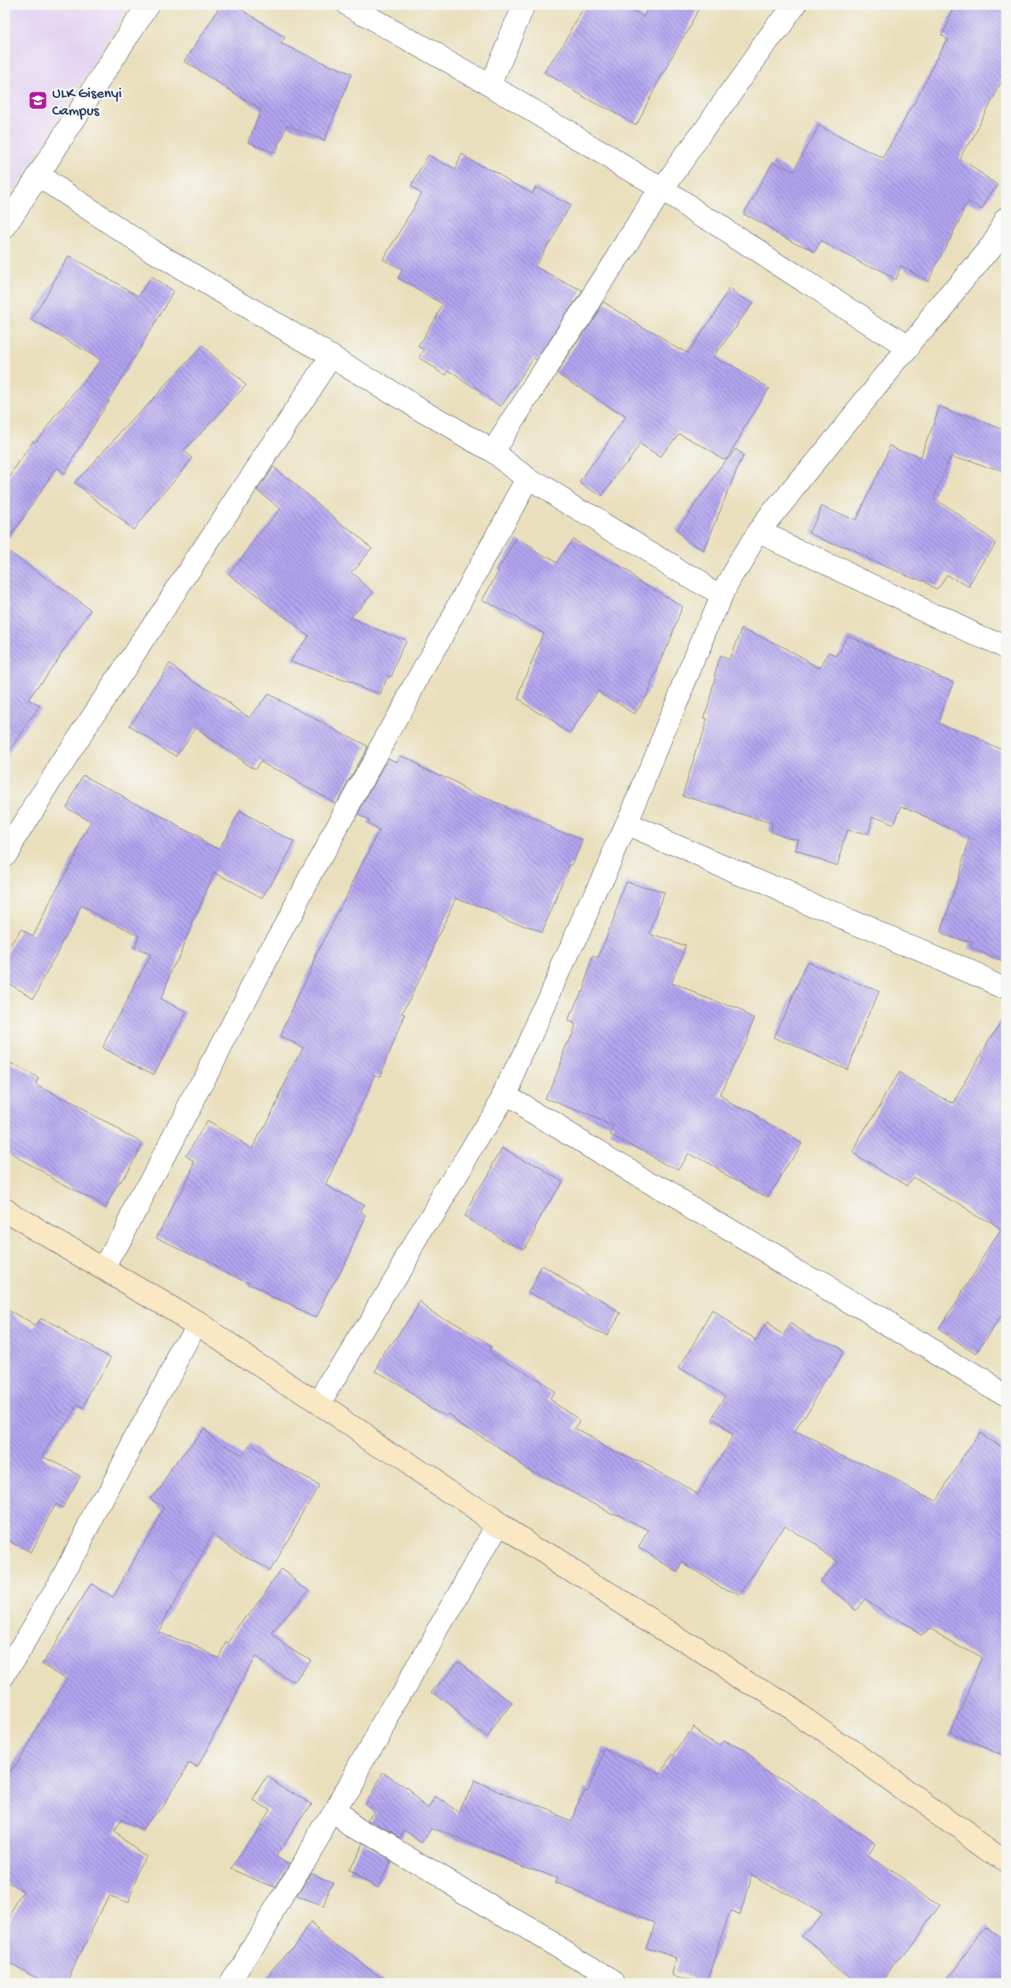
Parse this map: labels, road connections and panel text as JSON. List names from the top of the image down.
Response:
{
  "places": {
    "school or university": ["ULK Gisenyi Campus"]
  }
}
